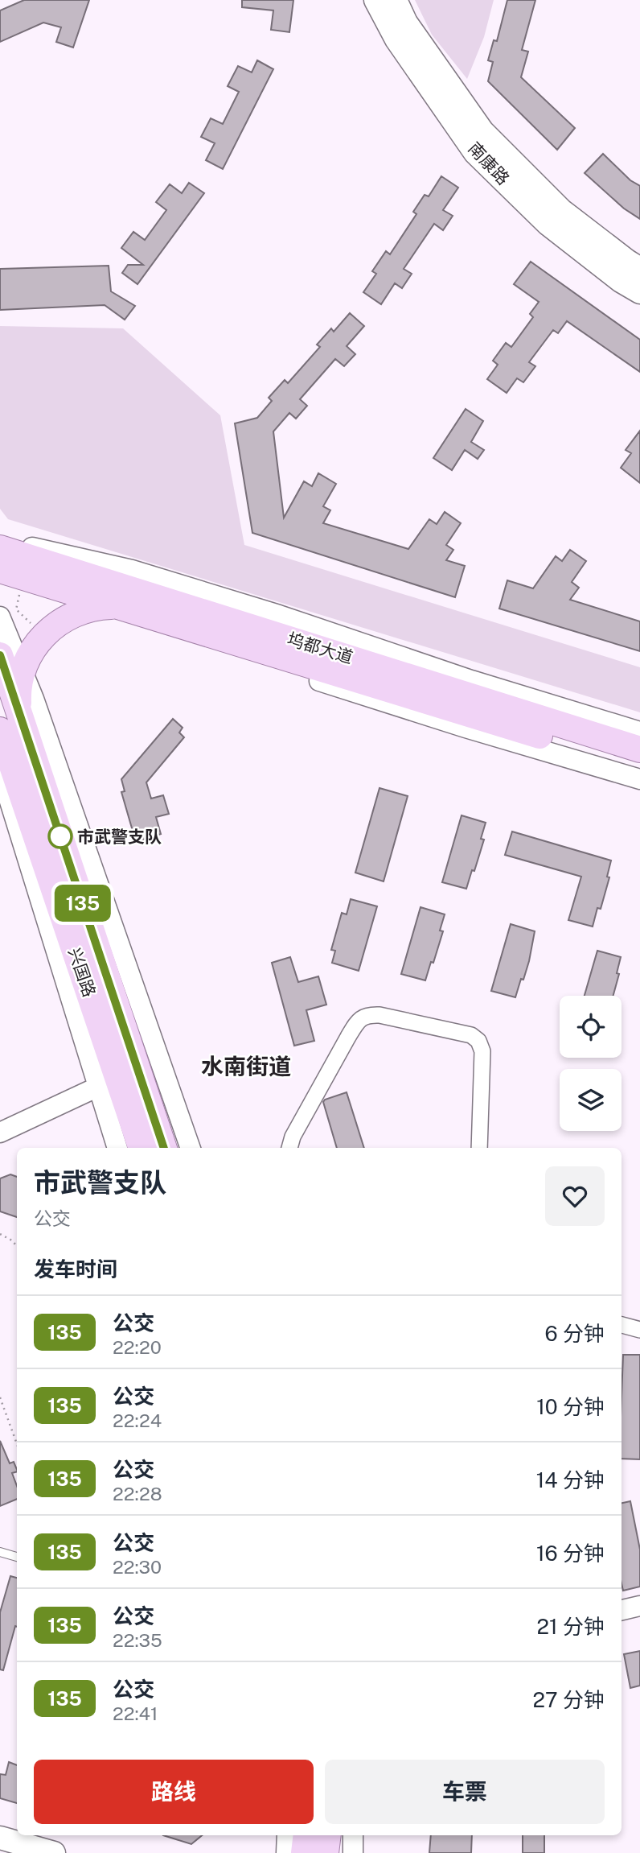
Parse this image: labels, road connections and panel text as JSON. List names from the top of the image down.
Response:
{
  "streets": {
    "main road": ["南康路", "坞都大道", "兴国路"]
  },
  "districts": ["水南街道"],
  "places": ["市武警支队"],
  "lines": ["bus line 135"],
  "page": {
    "on_map": "135",
    "heading": [
      ["市武警支队", "公交"],
      "发车时间"
    ],
    "list": [
      {
        "mark": "135",
        "name": "公交",
        "note": "22:20",
        "value": "6 分钟"
      },
      {
        "mark": "135",
        "name": "公交",
        "note": "22:24",
        "value": "10 分钟"
      },
      {
        "mark": "135",
        "name": "公交",
        "note": "22:28",
        "value": "14 分钟"
      },
      {
        "mark": "135",
        "name": "公交",
        "note": "22:30",
        "value": "16 分钟"
      },
      {
        "mark": "135",
        "name": "公交",
        "note": "22:35",
        "value": "21 分钟"
      },
      {
        "mark": "135",
        "name": "公交",
        "note": "22:41",
        "value": "27 分钟"
      }
    ],
    "buttons": ["路线", "车票"]
  }
}
